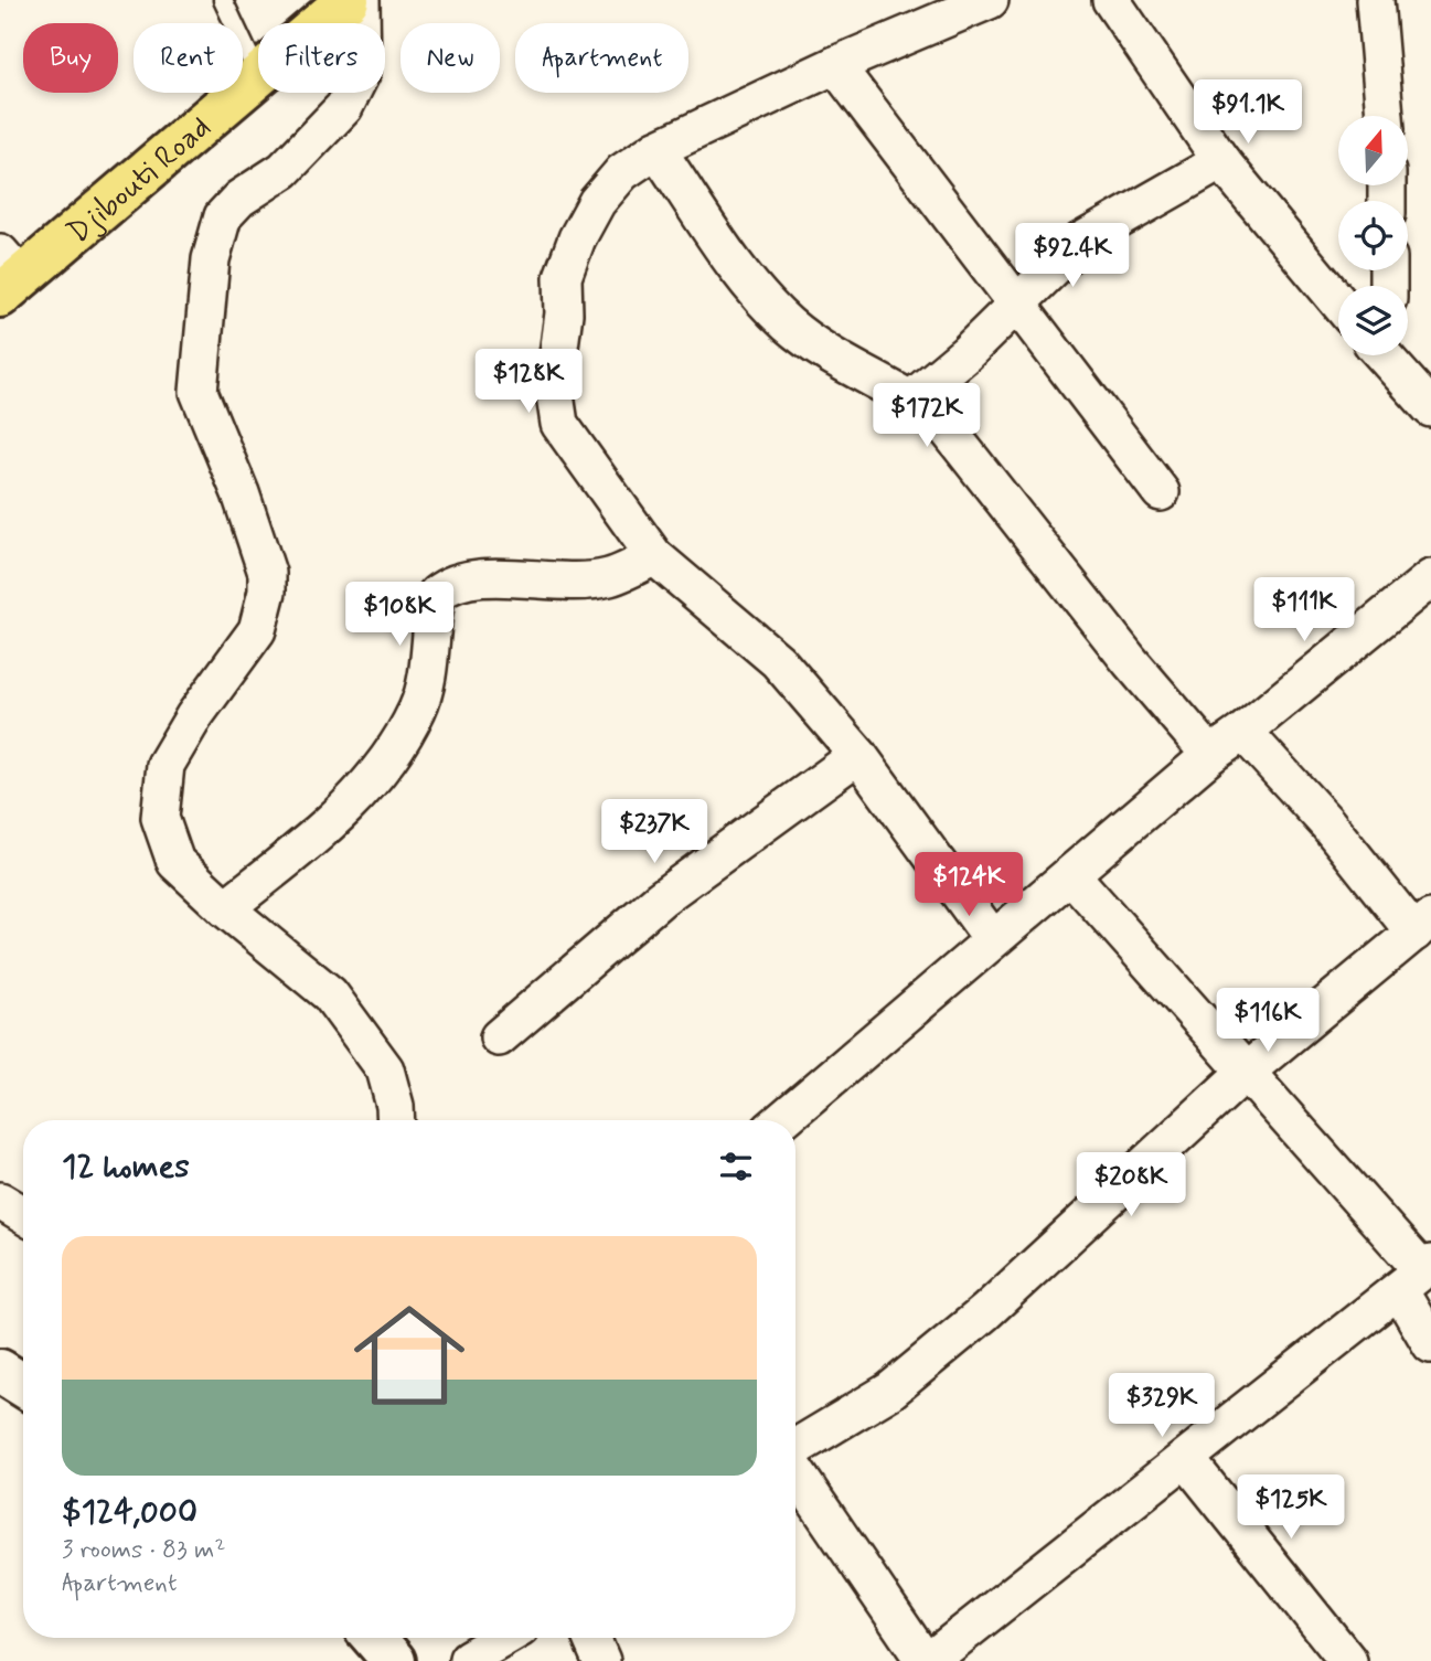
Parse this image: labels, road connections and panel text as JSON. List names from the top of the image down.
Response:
{
  "streets": {
    "main road": ["Djibouti Road"]
  },
  "north": "top",
  "page": {
    "chip": [
      "Buy",
      "Rent",
      "Filters",
      "New",
      "Apartment"
    ],
    "price": [
      "$91.1K",
      "$92.4K",
      "$128K",
      "$172K",
      "$111K",
      "$108K",
      "$237K",
      "$124K",
      "$116K",
      "$208K",
      "$329K",
      "$125K"
    ],
    "heading": "12 homes",
    "list": [
      {
        "name": "$124,000",
        "note": "3 rooms · 83 m² · Apartment"
      }
    ]
  }
}
